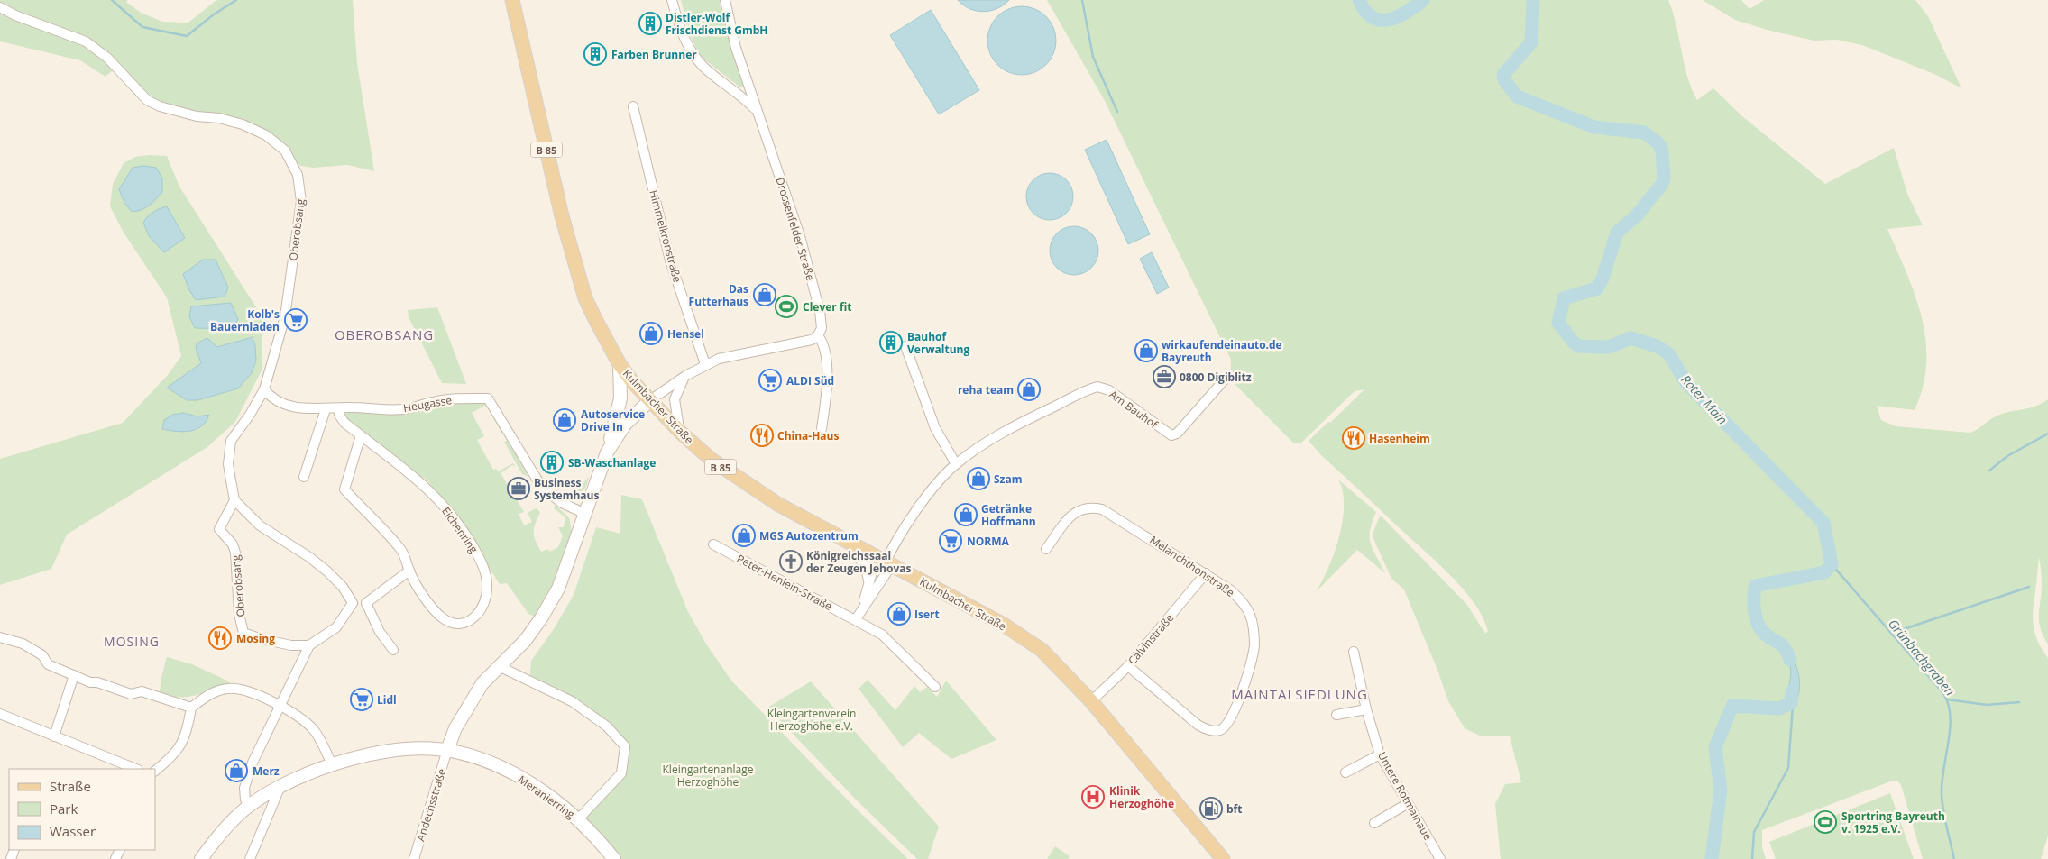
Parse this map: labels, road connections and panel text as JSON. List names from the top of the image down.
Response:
{
  "streets": {
    "main road": ["B 85", "Kulmbacher Straße"],
    "street": [
      "Drossenfelder Straße",
      "Oberobsang",
      "Himmelkronstraße",
      "Heugasse",
      "Am Bauhof",
      "Eichenring",
      "Melanchthonstraße",
      "Peter-Henlein-Straße",
      "Calvinstraße",
      "Untere Rotmainaue",
      "Meranierring",
      "Andechsstraße"
    ]
  },
  "crossings": [
    ["B 85", "Kulmbacher Straße"],
    ["Heugasse", "Eichenring"],
    ["Kulmbacher Straße", "Am Bauhof"],
    ["Kulmbacher Straße", "Calvinstraße"],
    ["Melanchthonstraße", "Calvinstraße"],
    ["Meranierring", "Andechsstraße"]
  ],
  "districts": ["OBEROBSANG", "MOSING", "MAINTALSIEDLUNG"],
  "water": ["Roter Main", "Grünbachgraben"],
  "parks": ["Kleingartenverein Herzoghöhe e.V.", "Kleingartenanlage Herzoghöhe"],
  "places": {
    "building": [
      "Distler-Wolf Frischdienst GmbH",
      "Farben Brunner",
      "Bauhof Verwaltung",
      "SB-Waschanlage"
    ],
    "shop": [
      "Das Futterhaus",
      "Hensel",
      "wirkaufendeinauto.de Bayreuth",
      "reha team",
      "Autoservice Drive In",
      "Szam",
      "Getränke Hoffmann",
      "MGS Autozentrum",
      "Isert",
      "Merz"
    ],
    "sports": ["Clever fit", "Sportring Bayreuth v. 1925 e.V."],
    "supermarket": [
      "Kolb's Bauernladen",
      "ALDI Süd",
      "NORMA",
      "Lidl"
    ],
    "office": ["0800 Digiblitz", "Business Systemhaus"],
    "restaurant": ["China-Haus", "Hasenheim", "Mosing"],
    "church": ["Königreichssaal der Zeugen Jehovas"],
    "hospital": ["Klinik Herzoghöhe"],
    "fuel station": ["bft"]
  },
  "legend": ["Straße", "Park", "Wasser"]
}
